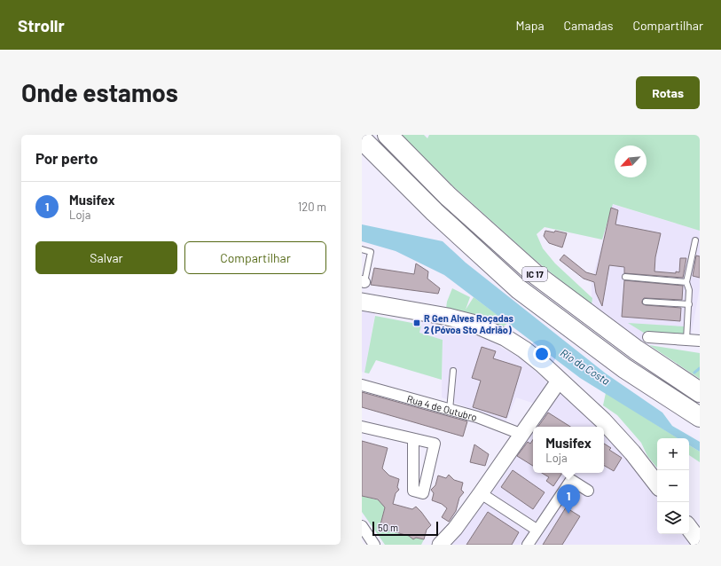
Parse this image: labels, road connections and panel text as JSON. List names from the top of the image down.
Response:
{
  "streets": {
    "highway": ["IC 17"],
    "street": ["Rua 4 de Outubro"]
  },
  "water": ["Rio da Costa"],
  "places": {
    "transit": ["R Gen Alves Roçadas 2 (Póvoa Sto Adrião)"]
  },
  "scale_bar": "50 m",
  "north": "bottom left",
  "page": {
    "header": "Strollr",
    "nav": ["Mapa", "Camadas", "Compartilhar"],
    "buttons": [
      "Rotas",
      ["Salvar", "Compartilhar"]
    ],
    "title": "Onde estamos",
    "heading": "Por perto",
    "list": [
      {
        "mark": "1",
        "name": "Musifex",
        "note": "Loja",
        "value": "120 m"
      }
    ],
    "popup": ["Musifex", "Loja"],
    "map_buttons": ["+", "−"],
    "pins": "1",
    "scale": "50 m"
  }
}
